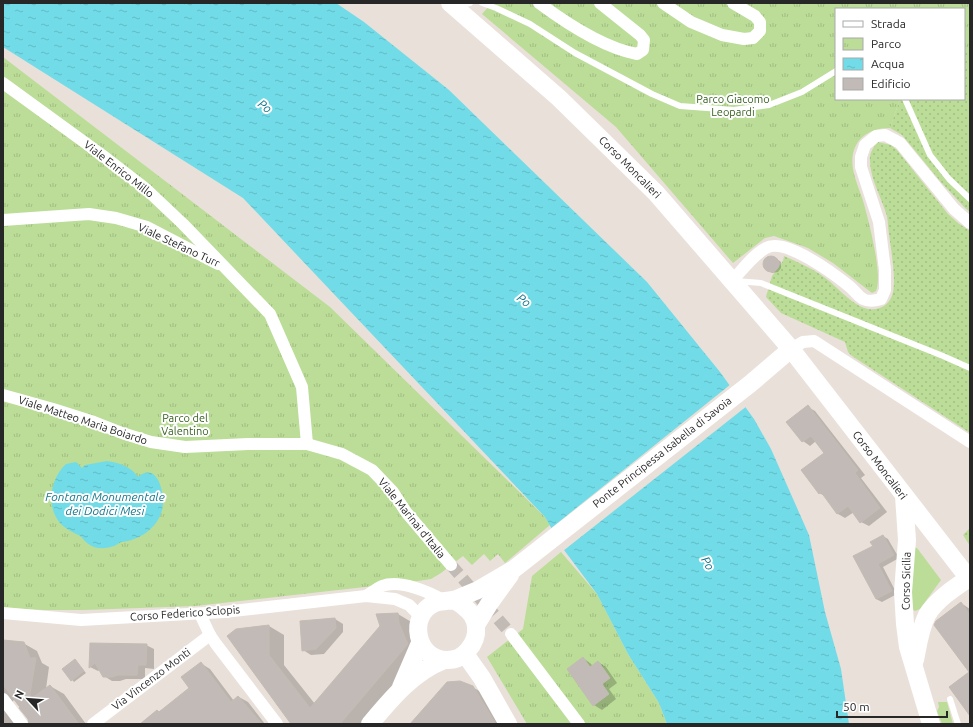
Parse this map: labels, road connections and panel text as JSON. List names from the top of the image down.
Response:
{
  "streets": {
    "street": [
      "Corso Moncalieri",
      "Viale Enrico Millo",
      "Viale Stefano Turr",
      "Viale Matteo Maria Boiardo",
      "Ponte Principessa Isabella di Savoia",
      "Viale Marinai d'Italia",
      "Corso Sicilia",
      "Corso Federico Sclopis",
      "Via Vincenzo Monti"
    ]
  },
  "crossings": [
    ["Corso Moncalieri", "Ponte Principessa Isabella di Savoia"],
    ["Corso Moncalieri", "Corso Sicilia"],
    ["Viale Enrico Millo", "Viale Stefano Turr"],
    ["Viale Stefano Turr", "Viale Matteo Maria Boiardo"],
    ["Viale Stefano Turr", "Viale Marinai d'Italia"],
    ["Viale Matteo Maria Boiardo", "Viale Marinai d'Italia"]
  ],
  "water": ["Po", "Fontana Monumentale dei Dodici Mesi"],
  "parks": ["Parco Giacomo Leopardi", "Parco del Valentino"],
  "legend": [
    "Strada",
    "Parco",
    "Acqua",
    "Edificio"
  ],
  "scale_bar": "50 m",
  "north": "top left"
}
